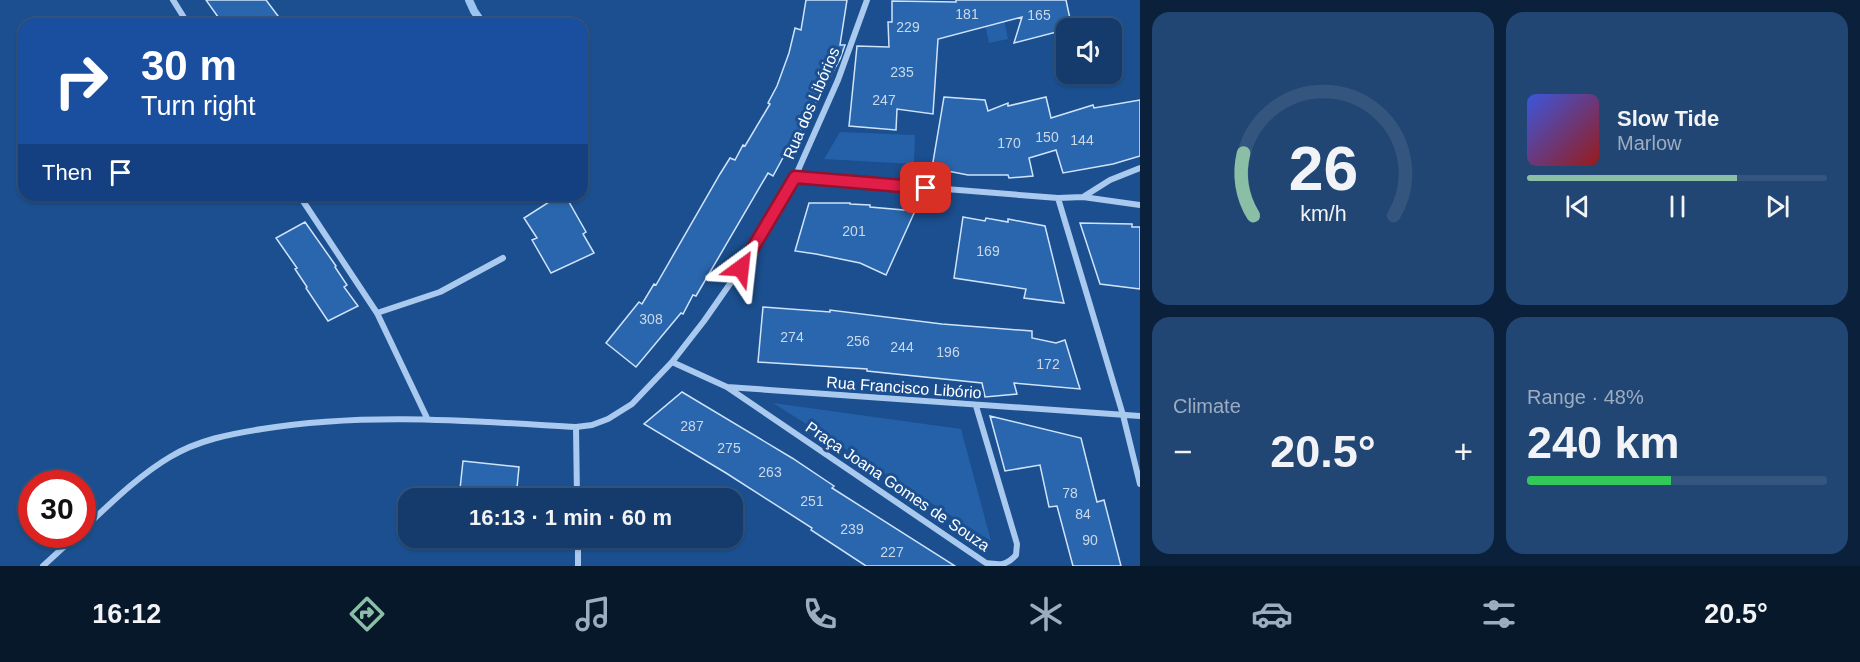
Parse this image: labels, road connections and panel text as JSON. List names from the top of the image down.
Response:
{
  "streets": {
    "street": ["Rua dos Libórios", "Rua Francisco Libório", "Praça Joana Gomes de Souza"]
  },
  "crossings": [
    ["Rua dos Libórios", "Rua Francisco Libório"],
    ["Rua Francisco Libório", "Praça Joana Gomes de Souza"]
  ],
  "house_numbers": [
    "181",
    "165",
    "229",
    "235",
    "247",
    "150",
    "144",
    "170",
    "201",
    "169",
    "308",
    "274",
    "256",
    "244",
    "196",
    "172",
    "287",
    "275",
    "263",
    "78",
    "251",
    "84",
    "239",
    "90",
    "227"
  ],
  "page": {
    "turn": ["30 m", "Turn right"],
    "song": ["Slow Tide", "Marlow"],
    "then": "Then",
    "tile": [
      "Climate",
      ["Range · 48%", "240 km"]
    ],
    "heat": ["−", "20.5°", "+"],
    "limit": "30",
    "trip": "16:13 · 1 min · 60 m",
    "tabs": ["16:12", "20.5°"],
    "gauge": ["26", "km/h"]
  }
}
